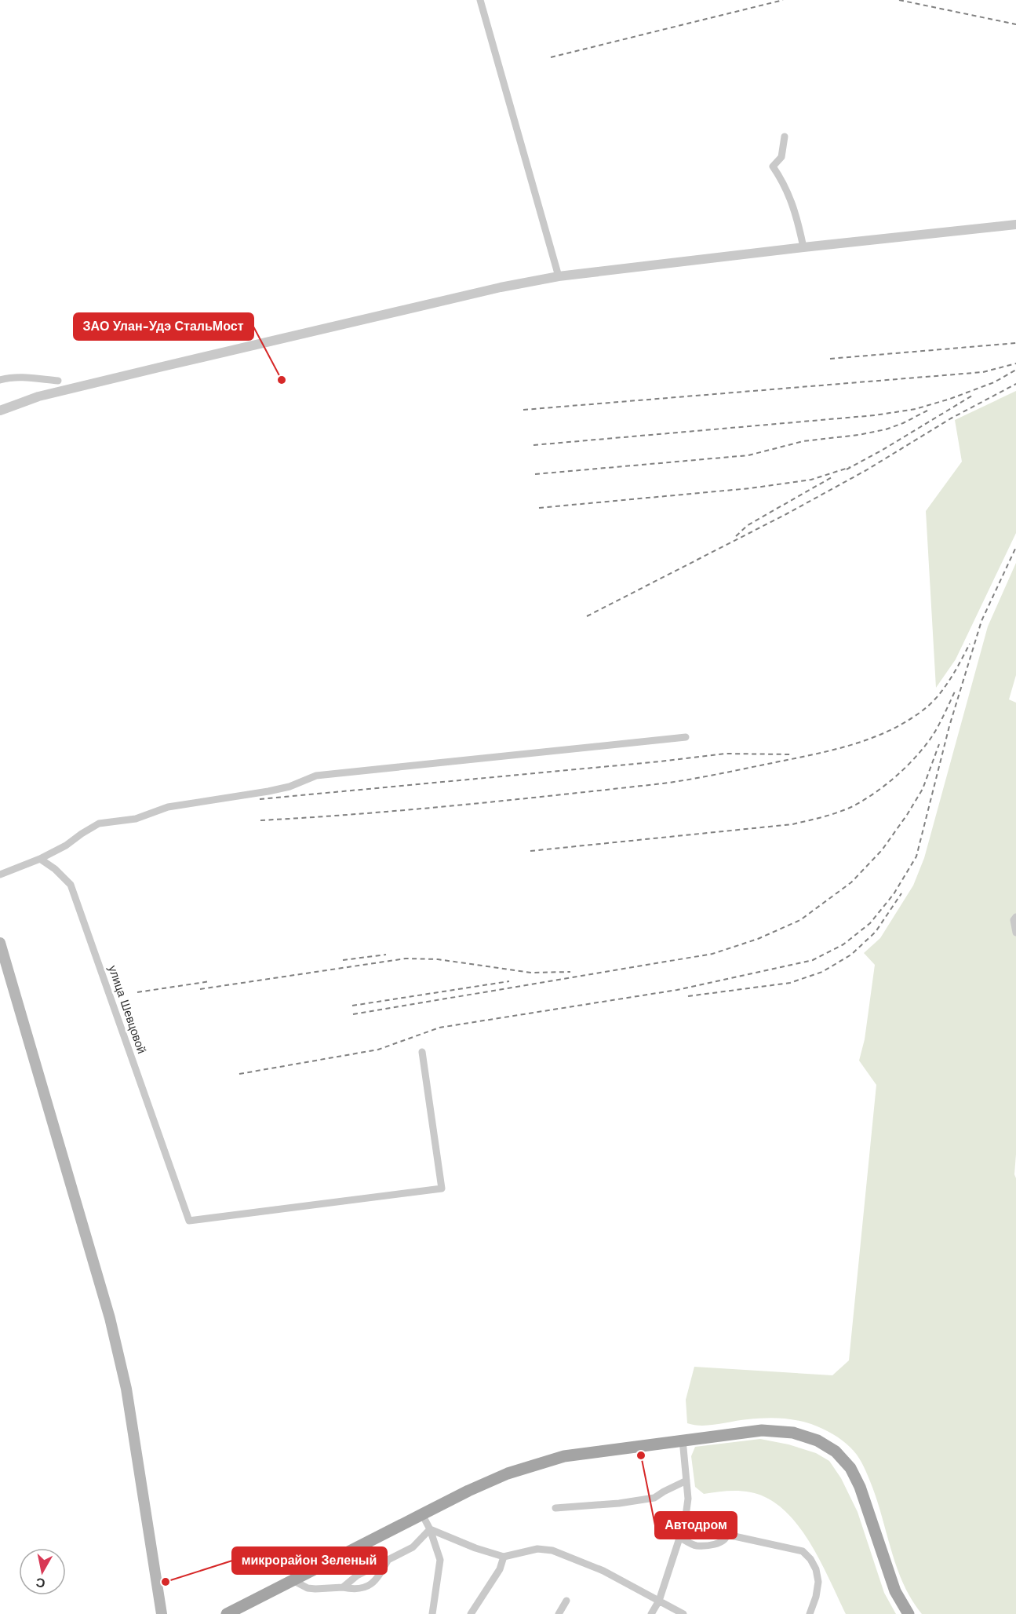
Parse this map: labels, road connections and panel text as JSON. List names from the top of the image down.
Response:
{
  "streets": {
    "street": ["улица Шевцовой"]
  },
  "places": ["ЗАО Улан-Удэ СтальМост", "Автодром", "микрорайон Зеленый"],
  "north": "bottom"
}
